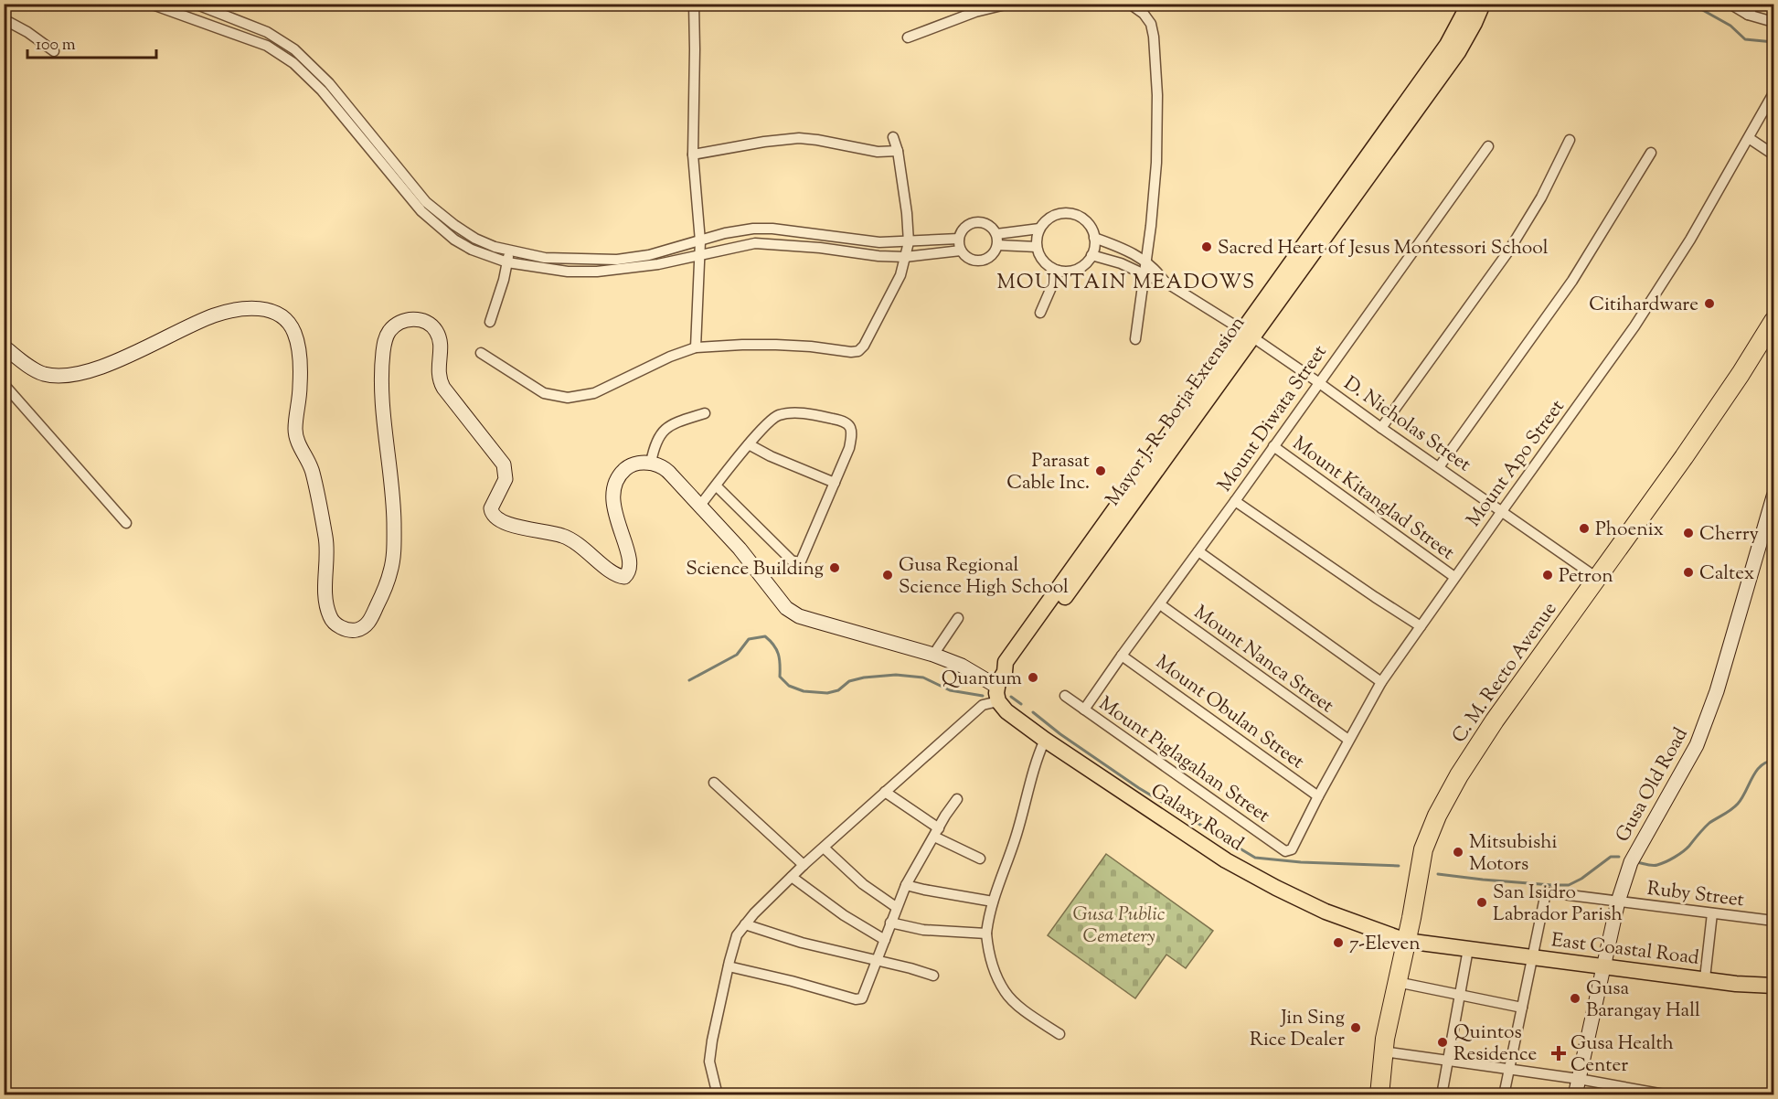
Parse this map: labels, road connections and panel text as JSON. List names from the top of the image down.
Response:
{
  "streets": {
    "highway": ["C. M. Recto Avenue"],
    "main road": [
      "Mayor J. R. Borja Extension",
      "Gusa Old Road",
      "Galaxy Road",
      "East Coastal Road"
    ],
    "street": [
      "Mount Diwata Street",
      "D. Nicholas Street",
      "Mount Apo Street",
      "Mount Kitanglad Street",
      "Mount Nanca Street",
      "Mount Obulan Street",
      "Mount Piglagahan Street",
      "Ruby Street"
    ]
  },
  "crossings": [
    ["Mayor J. R. Borja Extension", "D. Nicholas Street"],
    ["Mayor J. R. Borja Extension", "Galaxy Road"],
    ["Mount Diwata Street", "D. Nicholas Street"],
    ["Mount Diwata Street", "Mount Kitanglad Street"],
    ["Mount Diwata Street", "Mount Nanca Street"],
    ["Mount Diwata Street", "Mount Obulan Street"],
    ["Mount Diwata Street", "Mount Piglagahan Street"],
    ["D. Nicholas Street", "Mount Apo Street"],
    ["D. Nicholas Street", "C. M. Recto Avenue"],
    ["Mount Apo Street", "Mount Kitanglad Street"],
    ["Mount Apo Street", "Mount Nanca Street"],
    ["Mount Apo Street", "Mount Obulan Street"],
    ["Mount Apo Street", "Mount Piglagahan Street"],
    ["C. M. Recto Avenue", "Galaxy Road"],
    ["C. M. Recto Avenue", "East Coastal Road"],
    ["Gusa Old Road", "Ruby Street"],
    ["Gusa Old Road", "East Coastal Road"],
    ["Galaxy Road", "East Coastal Road"],
    ["Ruby Street", "East Coastal Road"]
  ],
  "districts": ["MOUNTAIN MEADOWS"],
  "parks": ["Gusa Public Cemetery"],
  "places": {
    "other": [
      "Sacred Heart of Jesus Montessori School",
      "Citihardware",
      "Parasat Cable Inc.",
      "Phoenix",
      "Cherry",
      "Science Building",
      "Caltex",
      "Gusa Regional Science High School",
      "Petron",
      "Quantum",
      "Mitsubishi Motors",
      "San Isidro Labrador Parish",
      "7-Eleven",
      "Gusa Barangay Hall",
      "Jin Sing Rice Dealer",
      "Quintos Residence"
    ],
    "health": ["Gusa Health Center"]
  },
  "scale_bar": "100 m"
}
